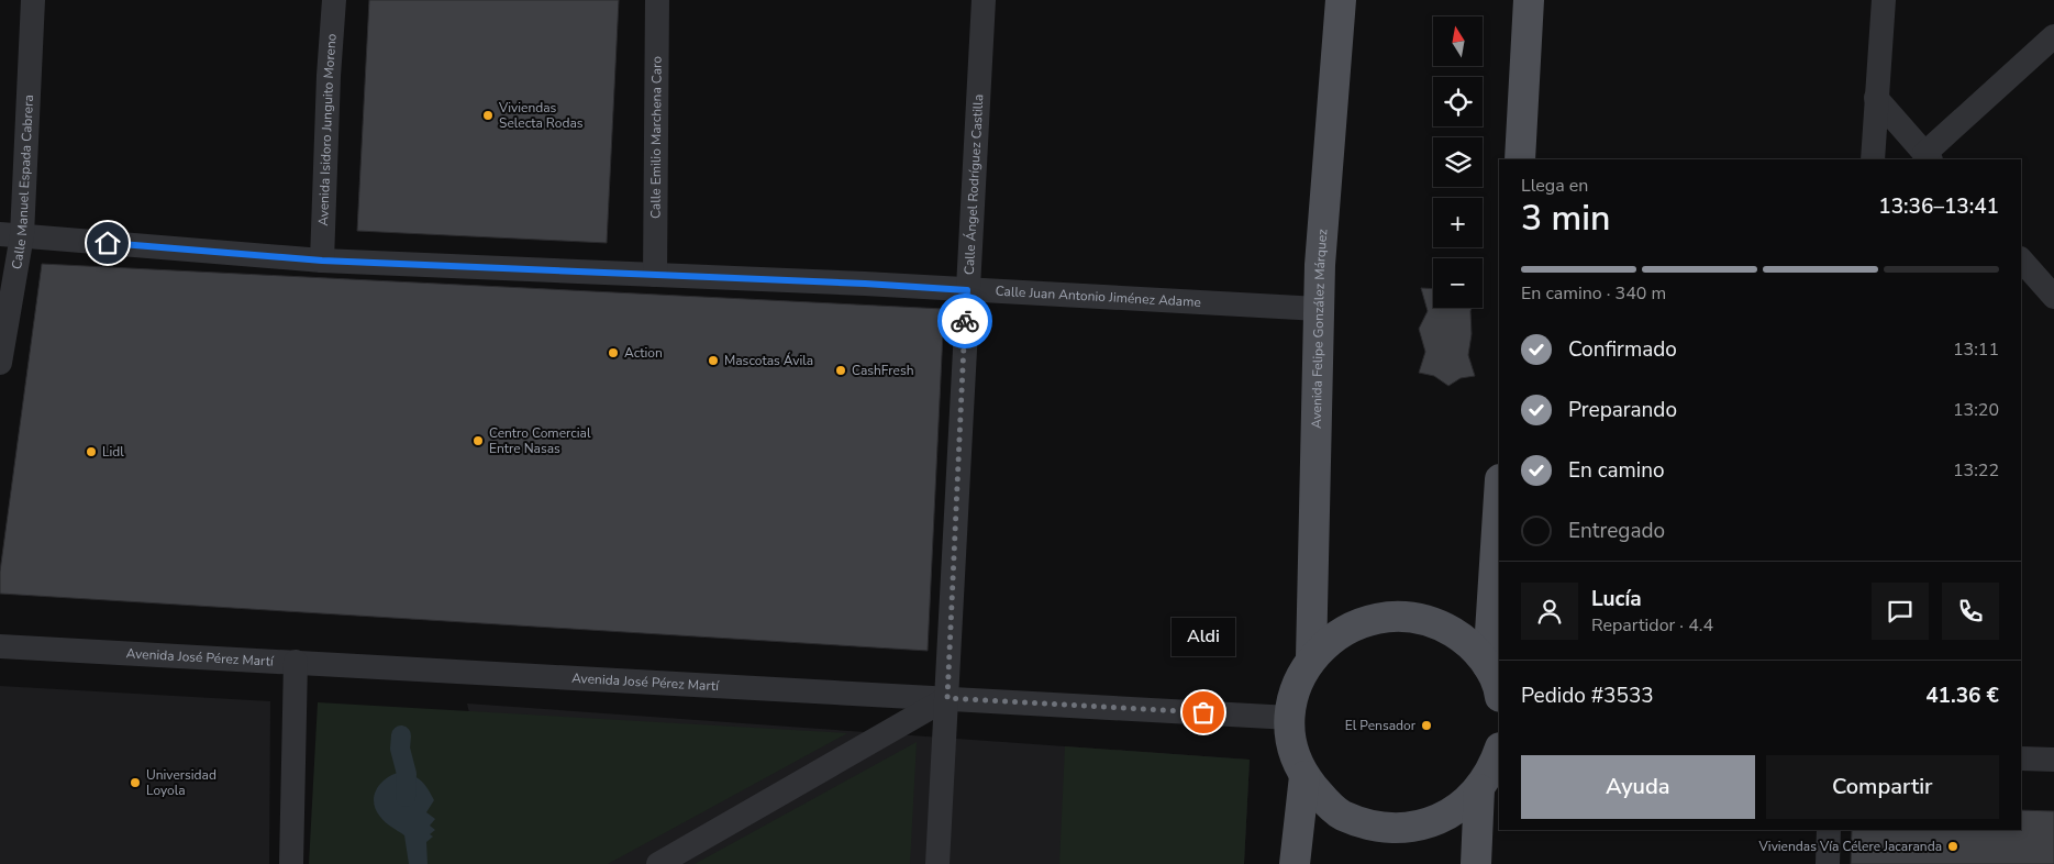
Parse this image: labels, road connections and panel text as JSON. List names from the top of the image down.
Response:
{
  "streets": {
    "main road": ["Avenida Felipe González Márquez"],
    "street": [
      "Avenida Isidoro Junguito Moreno",
      "Calle Emilio Marchena Caro",
      "Calle Manuel Espada Cabrera",
      "Calle Ángel Rodríguez Castilla",
      "Calle Juan Antonio Jiménez Adame",
      "Avenida José Pérez Martí"
    ]
  },
  "crossings": [
    ["Avenida Isidoro Junguito Moreno", "Calle Juan Antonio Jiménez Adame"],
    ["Calle Emilio Marchena Caro", "Calle Juan Antonio Jiménez Adame"],
    ["Calle Manuel Espada Cabrera", "Calle Juan Antonio Jiménez Adame"],
    ["Calle Ángel Rodríguez Castilla", "Calle Juan Antonio Jiménez Adame"],
    ["Calle Ángel Rodríguez Castilla", "Avenida José Pérez Martí"],
    ["Calle Juan Antonio Jiménez Adame", "Avenida Felipe González Márquez"]
  ],
  "places": [
    "Viviendas Selecta Rodas",
    "Action",
    "Mascotas Ávila",
    "CashFresh",
    "Centro Comercial Entre Nasas",
    "Lidl",
    "Aldi",
    "El Pensador",
    "Universidad Loyola",
    "Viviendas Vía Célere Jacaranda"
  ],
  "north": "top",
  "page": {
    "map_buttons": ["+", "−"],
    "heading": ["3 min", "Llega en", "13:36–13:41"],
    "panel": [
      "Lucía",
      "Repartidor · 4.4",
      "Pedido #3533",
      "41.36 €"
    ],
    "bar": "En camino · 340 m",
    "list": [
      ["Confirmado", "13:11"],
      ["Preparando", "13:20"],
      ["En camino", "13:22"],
      "Entregado"
    ],
    "bubble": "Aldi",
    "buttons": ["Ayuda", "Compartir"]
  }
}
